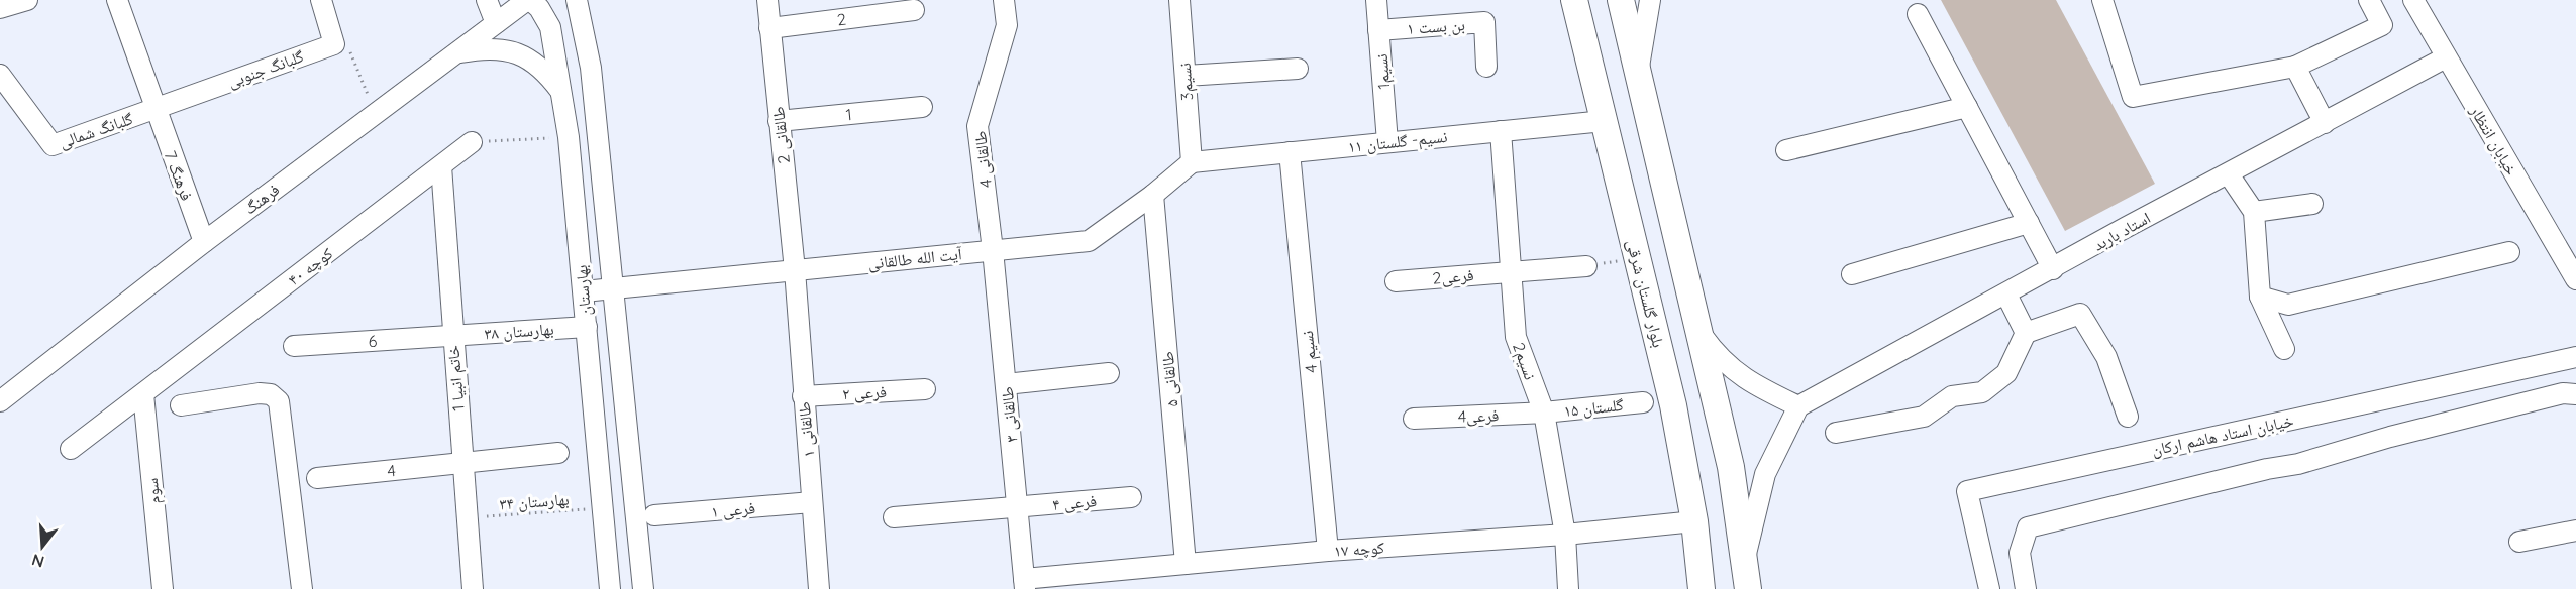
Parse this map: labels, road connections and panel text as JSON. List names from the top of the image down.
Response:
{
  "streets": {
    "main road": ["بلوار گلستان شرقی"],
    "street": [
      "2",
      "بن بست ۱",
      "گلبانگ جنوبی",
      "نسیم1",
      "نسیم3",
      "1",
      "گلبانگ شمالی",
      "طالقانی 2",
      "خیابان انتظار",
      "نسیم- گلستان ۱۱",
      "طالقانی 4",
      "فرهنگ 7",
      "فرهنگ",
      "استاد باربد",
      "آیت الله طالقانی",
      "کوچه ۴۰",
      "فرعی2",
      "بهارستان",
      "بهارستان ۳۸",
      "6",
      "نسیم 4",
      "نسیم2",
      "خاتم انبیا 1",
      "طالقانی ۵",
      "فرعی ۲",
      "گلستان ۱۵",
      "طالقانی ۳",
      "فرعی4",
      "طالقانی ۱",
      "خیابان استاد هاشم ارکان",
      "4",
      "سوم",
      "فرعی ۴",
      "فرعی ۱",
      "کوچه ۱۷"
    ],
    "path": ["بهارستان ۳۴"]
  },
  "crossings": [
    ["2", "طالقانی 2"],
    ["بن بست ۱", "نسیم1"],
    ["گلبانگ جنوبی", "گلبانگ شمالی"],
    ["گلبانگ جنوبی", "فرهنگ 7"],
    ["نسیم1", "نسیم- گلستان ۱۱"],
    ["نسیم3", "نسیم- گلستان ۱۱"],
    ["نسیم3", "آیت الله طالقانی"],
    ["1", "طالقانی 2"],
    ["گلبانگ شمالی", "فرهنگ 7"],
    ["طالقانی 2", "آیت الله طالقانی"],
    ["طالقانی 2", "طالقانی ۱"],
    ["خیابان انتظار", "استاد باربد"],
    ["نسیم- گلستان ۱۱", "آیت الله طالقانی"],
    ["نسیم- گلستان ۱۱", "بلوار گلستان شرقی"],
    ["نسیم- گلستان ۱۱", "نسیم 4"],
    ["نسیم- گلستان ۱۱", "نسیم2"],
    ["طالقانی 4", "آیت الله طالقانی"],
    ["طالقانی 4", "طالقانی ۳"],
    ["فرهنگ 7", "فرهنگ"],
    ["فرهنگ", "بهارستان"],
    ["آیت الله طالقانی", "بهارستان"],
    ["آیت الله طالقانی", "طالقانی ۵"],
    ["آیت الله طالقانی", "طالقانی ۳"],
    ["آیت الله طالقانی", "طالقانی ۱"],
    ["کوچه ۴۰", "خاتم انبیا 1"],
    ["کوچه ۴۰", "سوم"],
    ["فرعی2", "نسیم2"],
    ["بهارستان", "بهارستان ۳۸"],
    ["بهارستان", "بهارستان ۳۴"],
    ["بلوار گلستان شرقی", "کوچه ۱۷"],
    ["بهارستان ۳۸", "6"],
    ["بهارستان ۳۸", "خاتم انبیا 1"],
    ["6", "خاتم انبیا 1"],
    ["نسیم 4", "کوچه ۱۷"],
    ["نسیم2", "گلستان ۱۵"],
    ["نسیم2", "فرعی4"],
    ["نسیم2", "کوچه ۱۷"],
    ["خاتم انبیا 1", "4"],
    ["خاتم انبیا 1", "بهارستان ۳۴"],
    ["طالقانی ۵", "کوچه ۱۷"],
    ["فرعی ۲", "طالقانی ۱"],
    ["گلستان ۱۵", "فرعی4"],
    ["طالقانی ۳", "فرعی ۴"],
    ["طالقانی ۳", "کوچه ۱۷"],
    ["طالقانی ۱", "فرعی ۱"]
  ],
  "north": "bottom"
}
